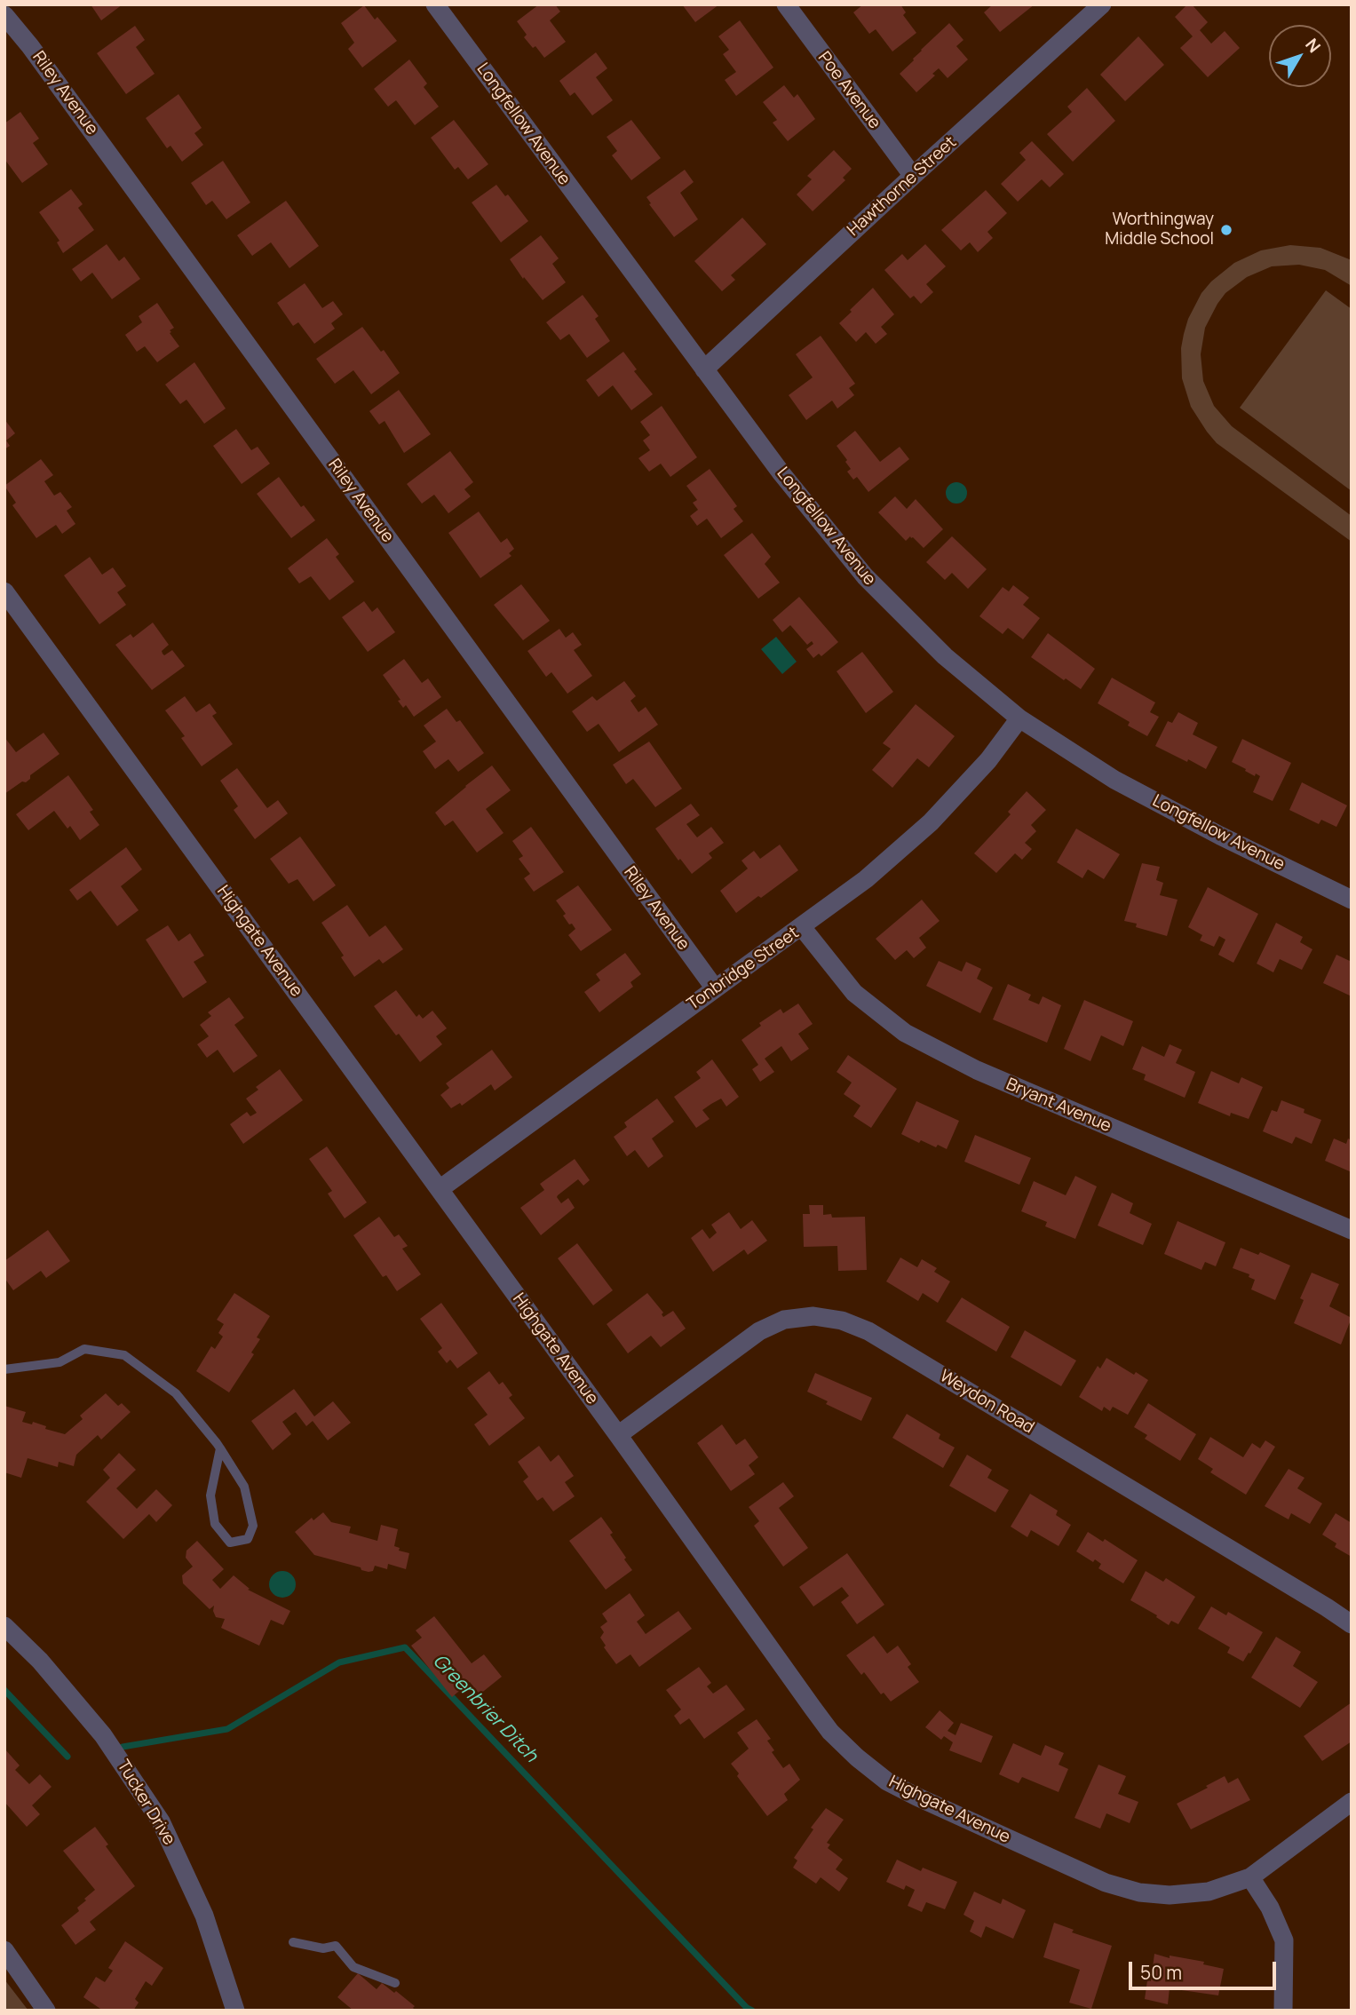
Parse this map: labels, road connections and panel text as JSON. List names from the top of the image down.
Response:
{
  "streets": {
    "street": [
      "Poe Avenue",
      "Riley Avenue",
      "Longfellow Avenue",
      "Hawthorne Street",
      "Highgate Avenue",
      "Tonbridge Street",
      "Bryant Avenue",
      "Weydon Road",
      "Tucker Drive"
    ]
  },
  "crossings": [
    ["Poe Avenue", "Hawthorne Street"],
    ["Riley Avenue", "Tonbridge Street"],
    ["Longfellow Avenue", "Hawthorne Street"],
    ["Longfellow Avenue", "Tonbridge Street"],
    ["Highgate Avenue", "Tonbridge Street"],
    ["Highgate Avenue", "Weydon Road"],
    ["Tonbridge Street", "Bryant Avenue"]
  ],
  "water": ["Greenbrier Ditch"],
  "places": ["Worthingway Middle School"],
  "scale_bar": "50 m",
  "north": "top right"
}
